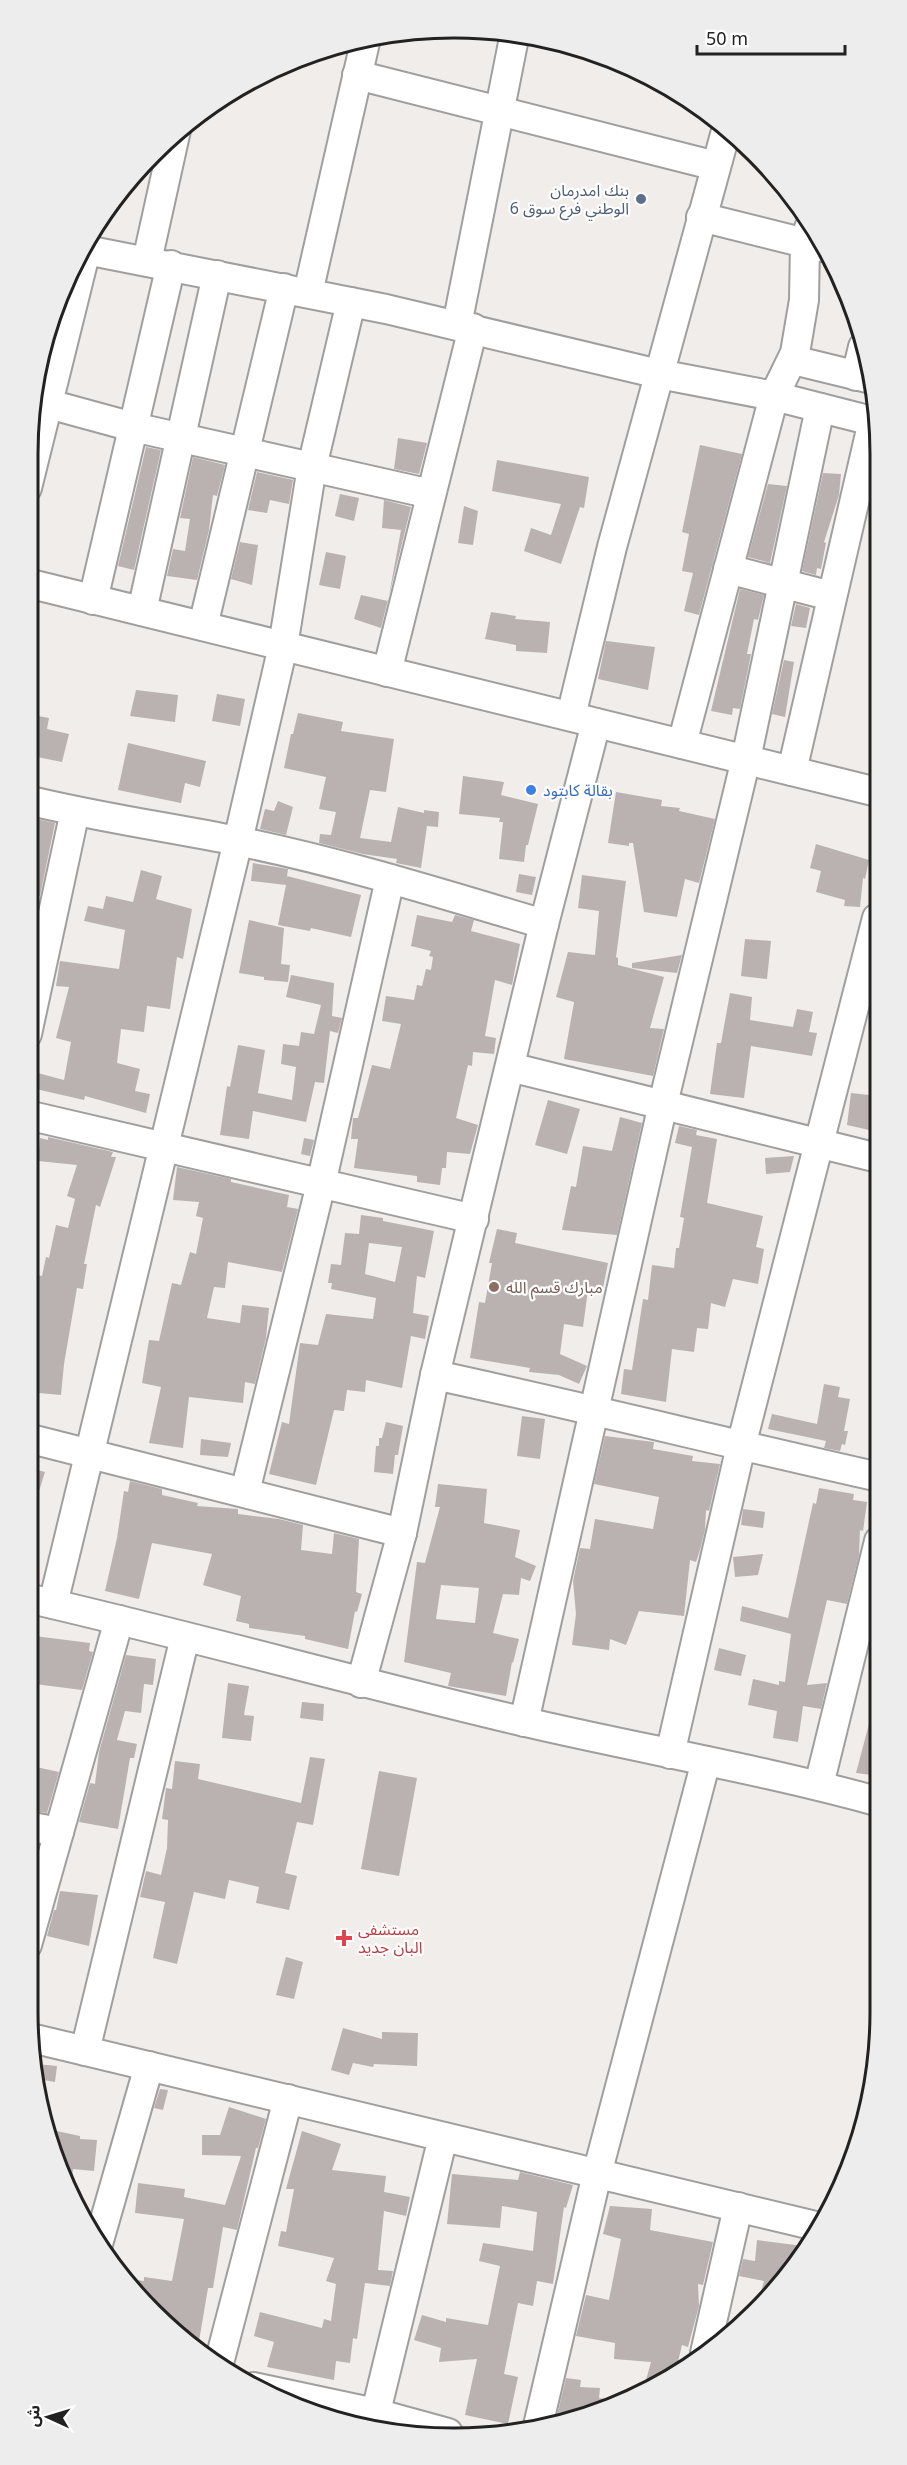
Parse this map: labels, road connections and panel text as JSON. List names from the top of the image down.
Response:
{
  "places": {
    "other": ["بنك امدرمان الوطني فرع سوق 6", "بقالة كابتود", "مبارك قسم الله"],
    "health": ["مستشفى البان جديد"]
  },
  "scale_bar": "50 m",
  "north": "left"
}
